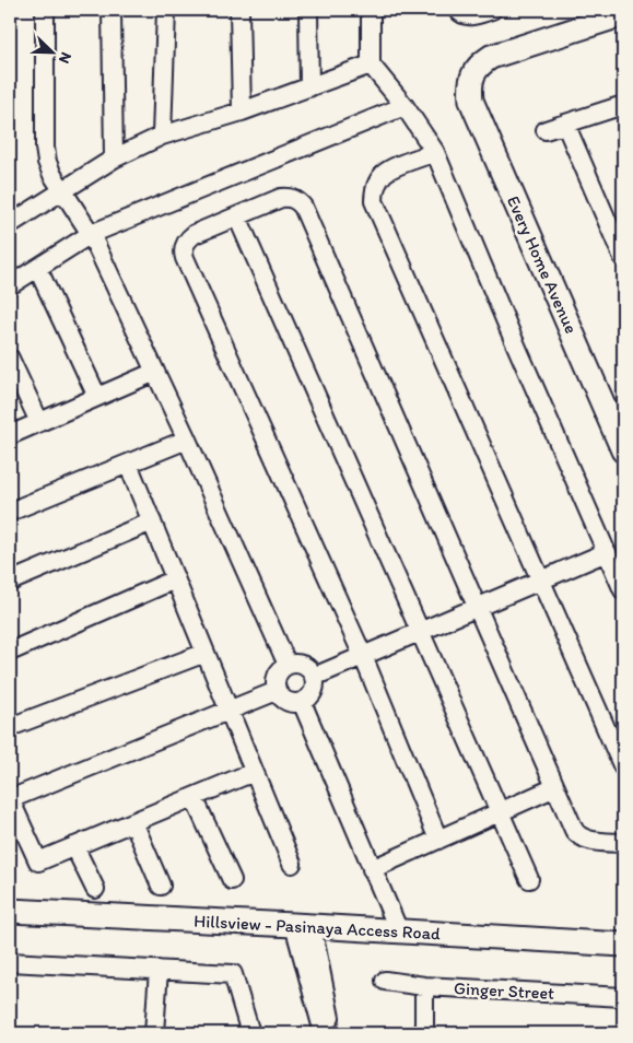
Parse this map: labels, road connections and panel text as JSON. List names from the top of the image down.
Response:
{
  "streets": {
    "street": ["Every Home Avenue", "Hillsview - Pasinaya Access Road", "Ginger Street"]
  },
  "north": "bottom right"
}
